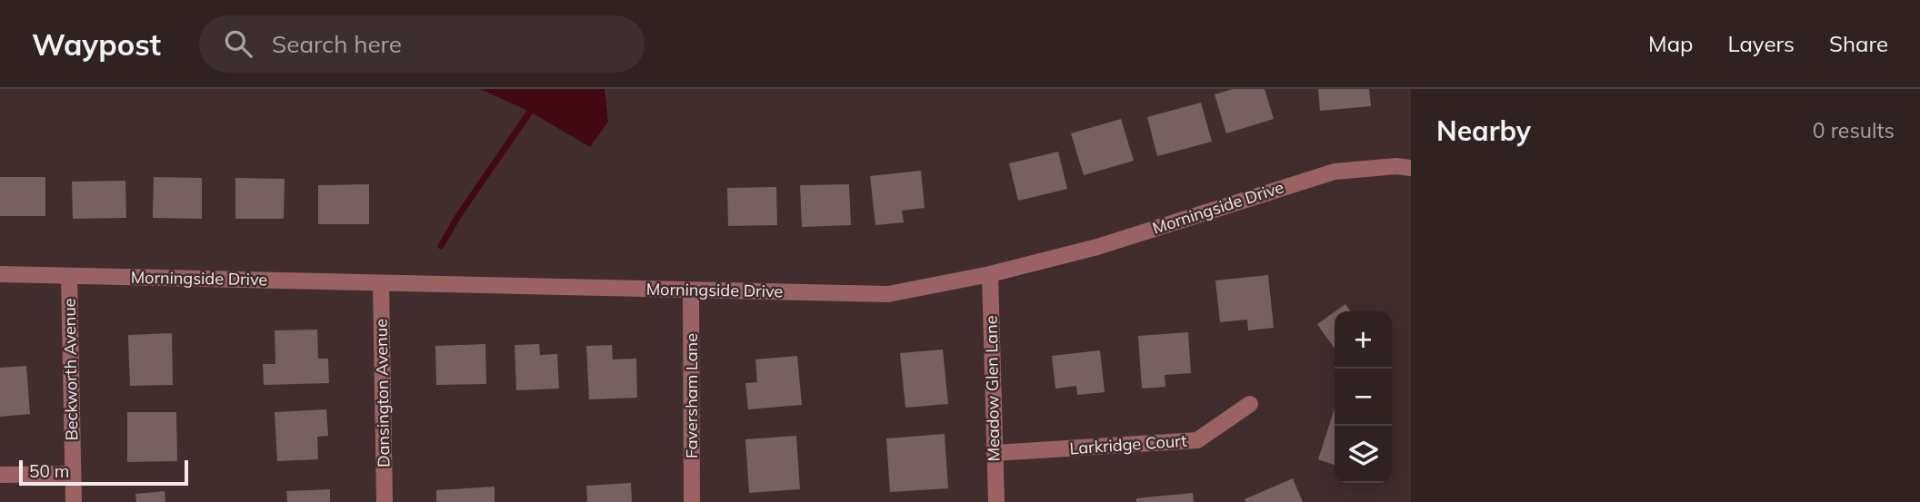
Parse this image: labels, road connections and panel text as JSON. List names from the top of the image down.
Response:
{
  "streets": {
    "street": [
      "Morningside Drive",
      "Beckworth Avenue",
      "Meadow Glen Lane",
      "Dansington Avenue",
      "Faversham Lane",
      "Larkridge Court"
    ]
  },
  "crossings": [
    ["Morningside Drive", "Beckworth Avenue"],
    ["Morningside Drive", "Meadow Glen Lane"],
    ["Morningside Drive", "Dansington Avenue"],
    ["Morningside Drive", "Faversham Lane"],
    ["Meadow Glen Lane", "Larkridge Court"]
  ],
  "scale_bar": "50 m",
  "page": {
    "header": "Waypost",
    "search": "Search here",
    "nav": ["Map", "Layers", "Share"],
    "heading": ["Nearby", "0 results"],
    "map_buttons": ["+", "−"],
    "scale": "50 m"
  }
}
